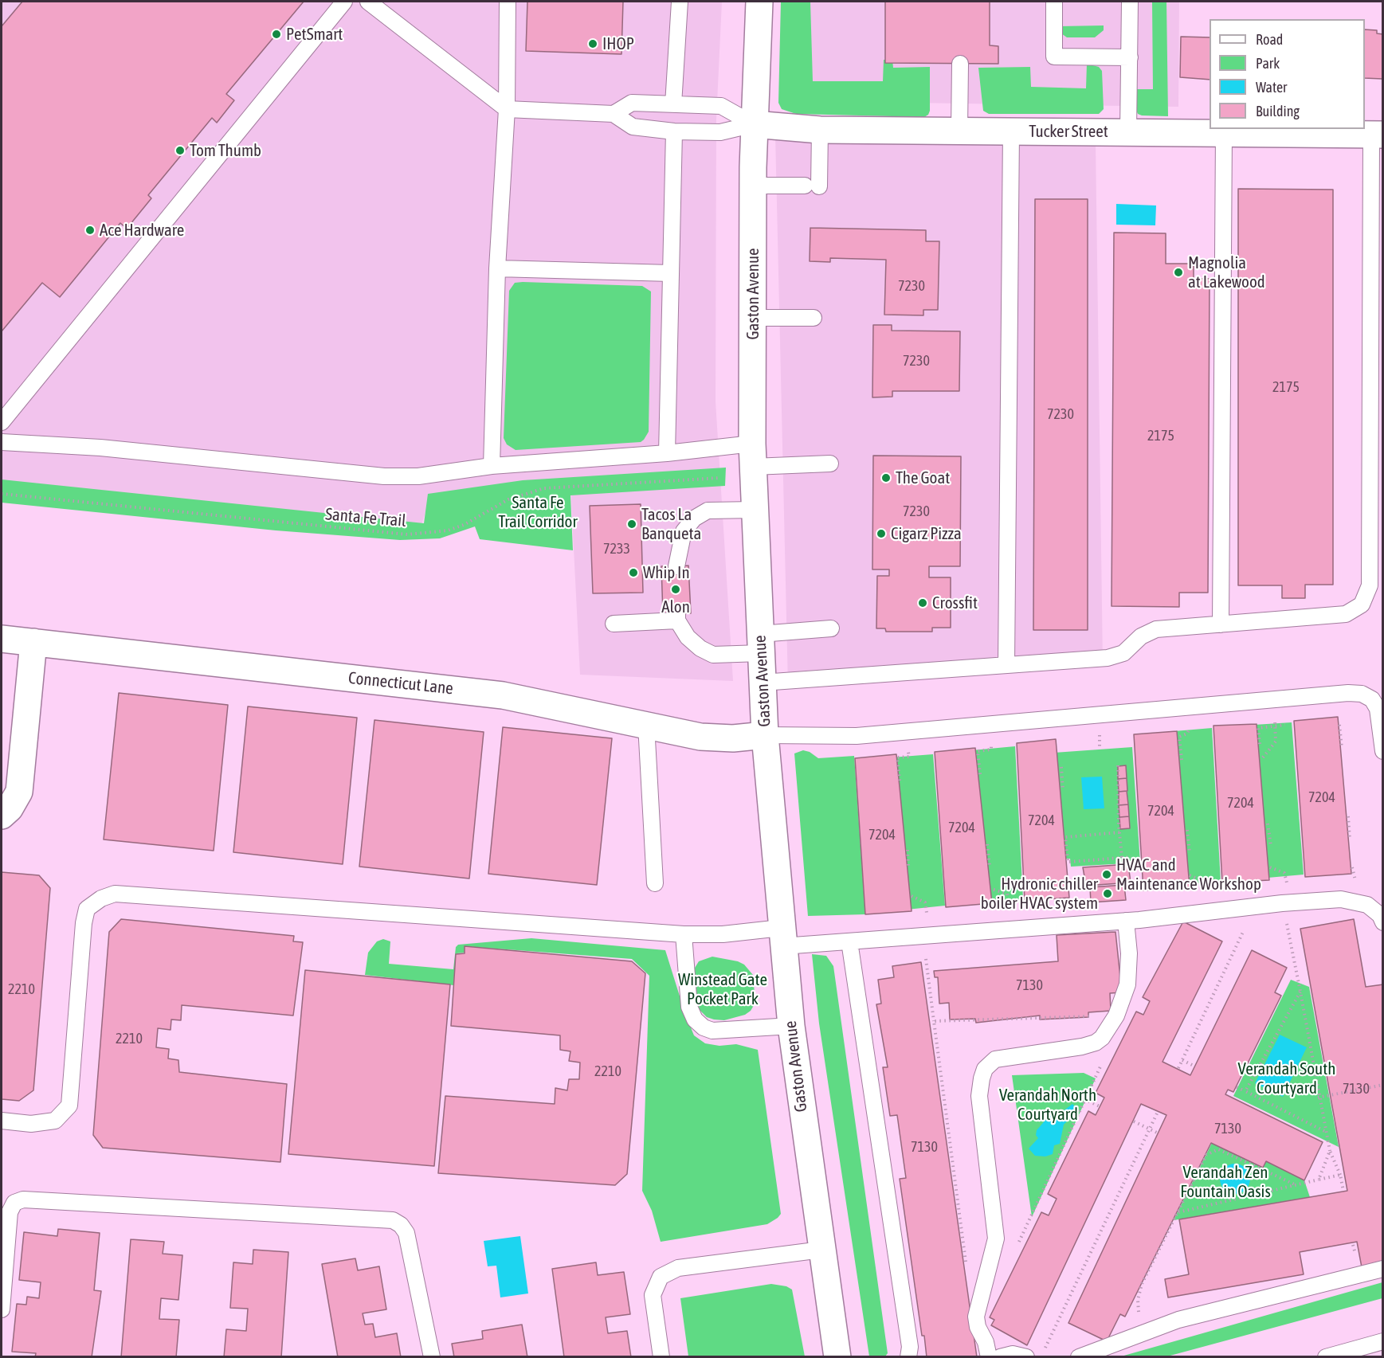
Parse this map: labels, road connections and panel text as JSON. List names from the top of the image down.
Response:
{
  "streets": {
    "street": ["Tucker Street", "Gaston Avenue", "Connecticut Lane"],
    "path": ["Santa Fe Trail"]
  },
  "crossings": [
    ["Tucker Street", "Gaston Avenue"],
    ["Gaston Avenue", "Connecticut Lane"]
  ],
  "parks": [
    "Santa Fe Trail Corridor",
    "Winstead Gate Pocket Park",
    "Verandah South Courtyard",
    "Verandah North Courtyard",
    "Verandah Zen Fountain Oasis"
  ],
  "places": [
    "PetSmart",
    "IHOP",
    "Tom Thumb",
    "Ace Hardware",
    "Magnolia at Lakewood",
    "The Goat",
    "Tacos La Banqueta",
    "Cigarz Pizza",
    "Whip In",
    "Alon",
    "Crossfit",
    "HVAC and Maintenance Workshop",
    "Hydronic chiller boiler HVAC system"
  ],
  "house_numbers": [
    "7230",
    "7230",
    "2175",
    "7230",
    "2175",
    "7230",
    "7233",
    "7204",
    "7204",
    "7204",
    "7204",
    "7204",
    "7204",
    "7130",
    "2210",
    "2210",
    "2210",
    "7130",
    "7130",
    "7130"
  ],
  "legend": [
    "Road",
    "Park",
    "Water",
    "Building"
  ]
}
